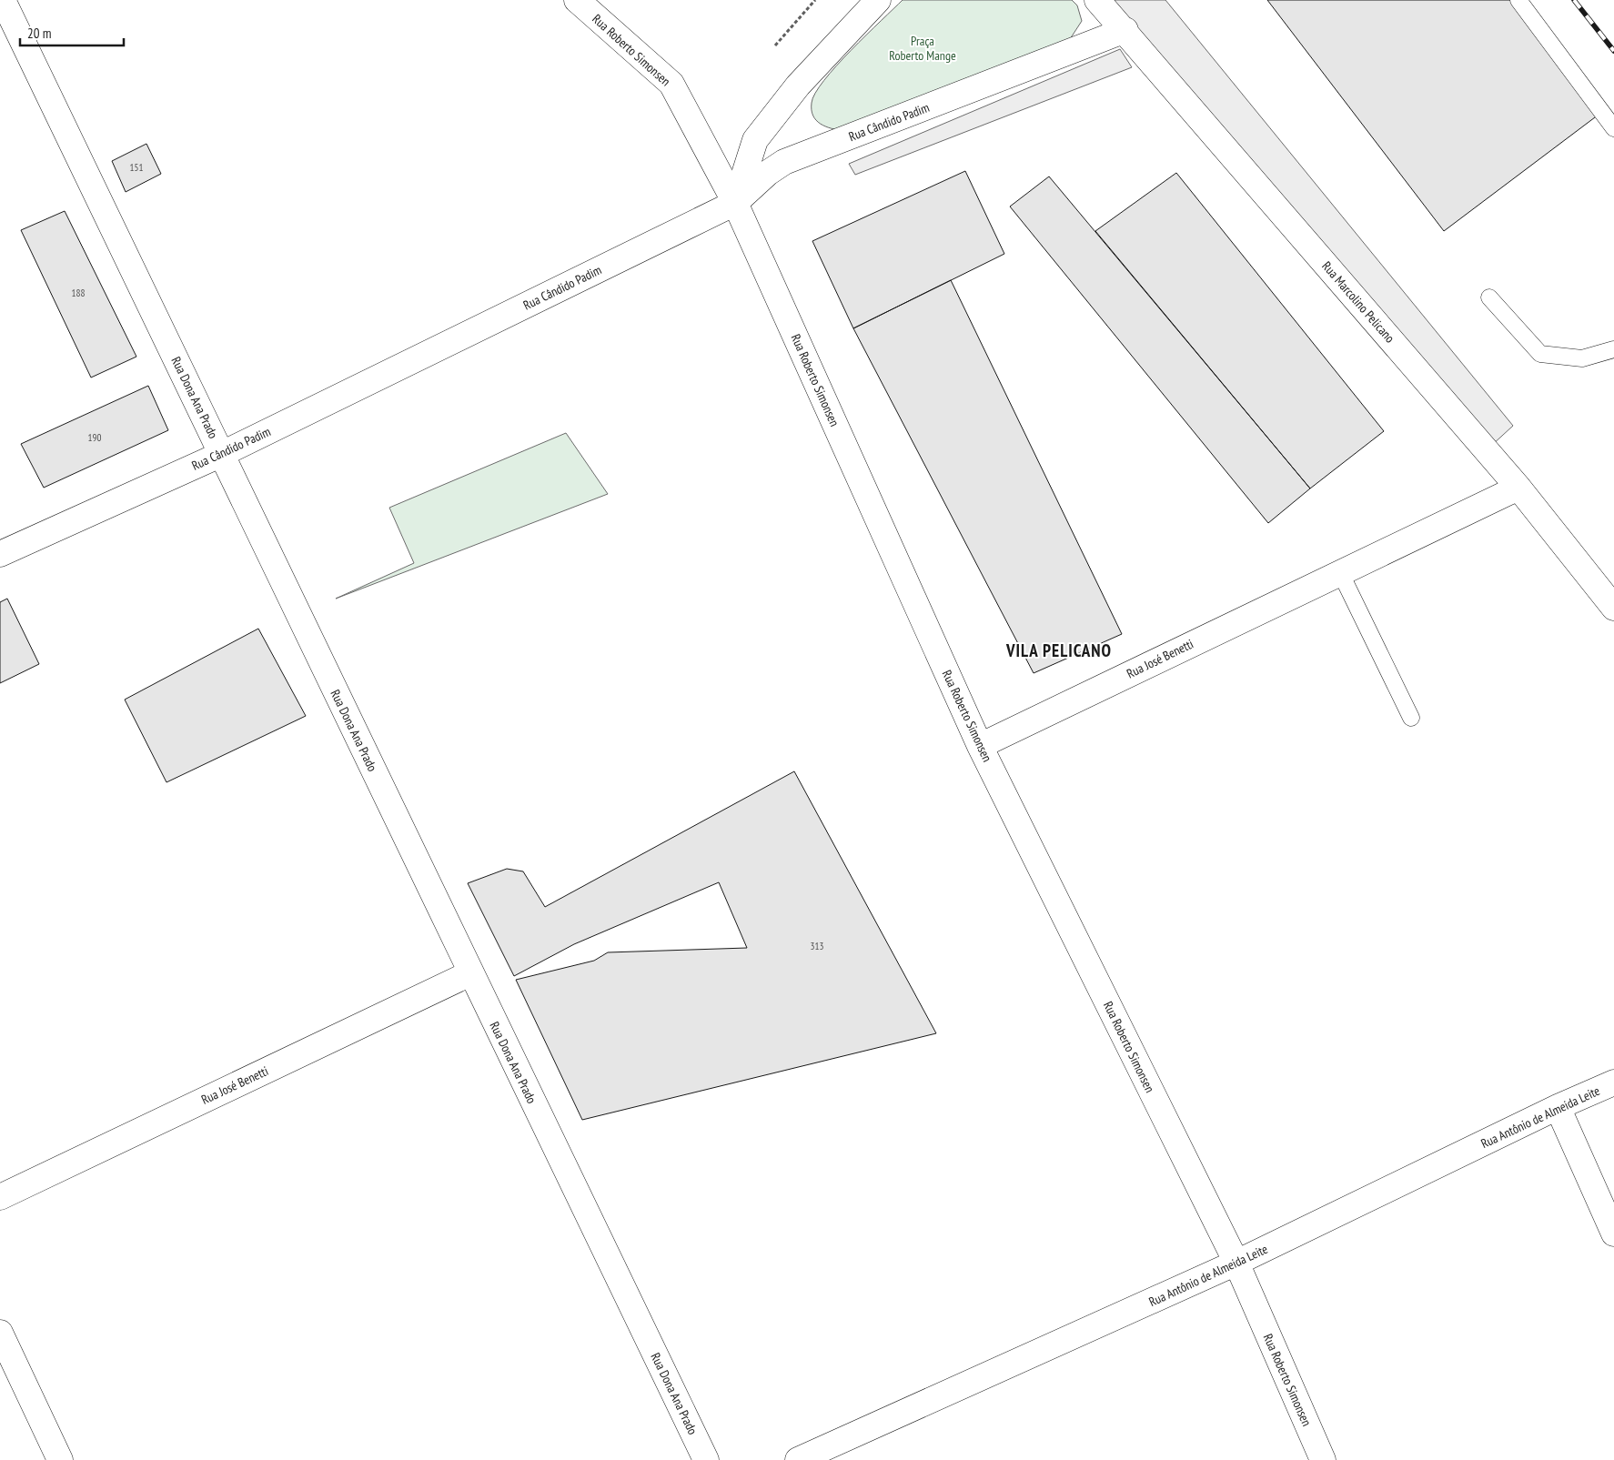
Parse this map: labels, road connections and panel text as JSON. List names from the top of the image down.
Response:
{
  "streets": {
    "street": [
      "Rua Roberto Simonsen",
      "Rua Cândido Padim",
      "Rua Marcolino Pelicano",
      "Rua Dona Ana Prado",
      "Rua José Benetti",
      "Rua Antônio de Almeida Leite"
    ]
  },
  "crossings": [
    ["Rua Roberto Simonsen", "Rua Cândido Padim"],
    ["Rua Roberto Simonsen", "Rua José Benetti"],
    ["Rua Roberto Simonsen", "Rua Antônio de Almeida Leite"],
    ["Rua Cândido Padim", "Rua Marcolino Pelicano"],
    ["Rua Cândido Padim", "Rua Dona Ana Prado"],
    ["Rua Marcolino Pelicano", "Rua José Benetti"],
    ["Rua Dona Ana Prado", "Rua José Benetti"]
  ],
  "districts": ["VILA PELICANO"],
  "parks": ["Praça Roberto Mange"],
  "house_numbers": [
    "151",
    "188",
    "190",
    "313"
  ],
  "scale_bar": "20 m"
}
